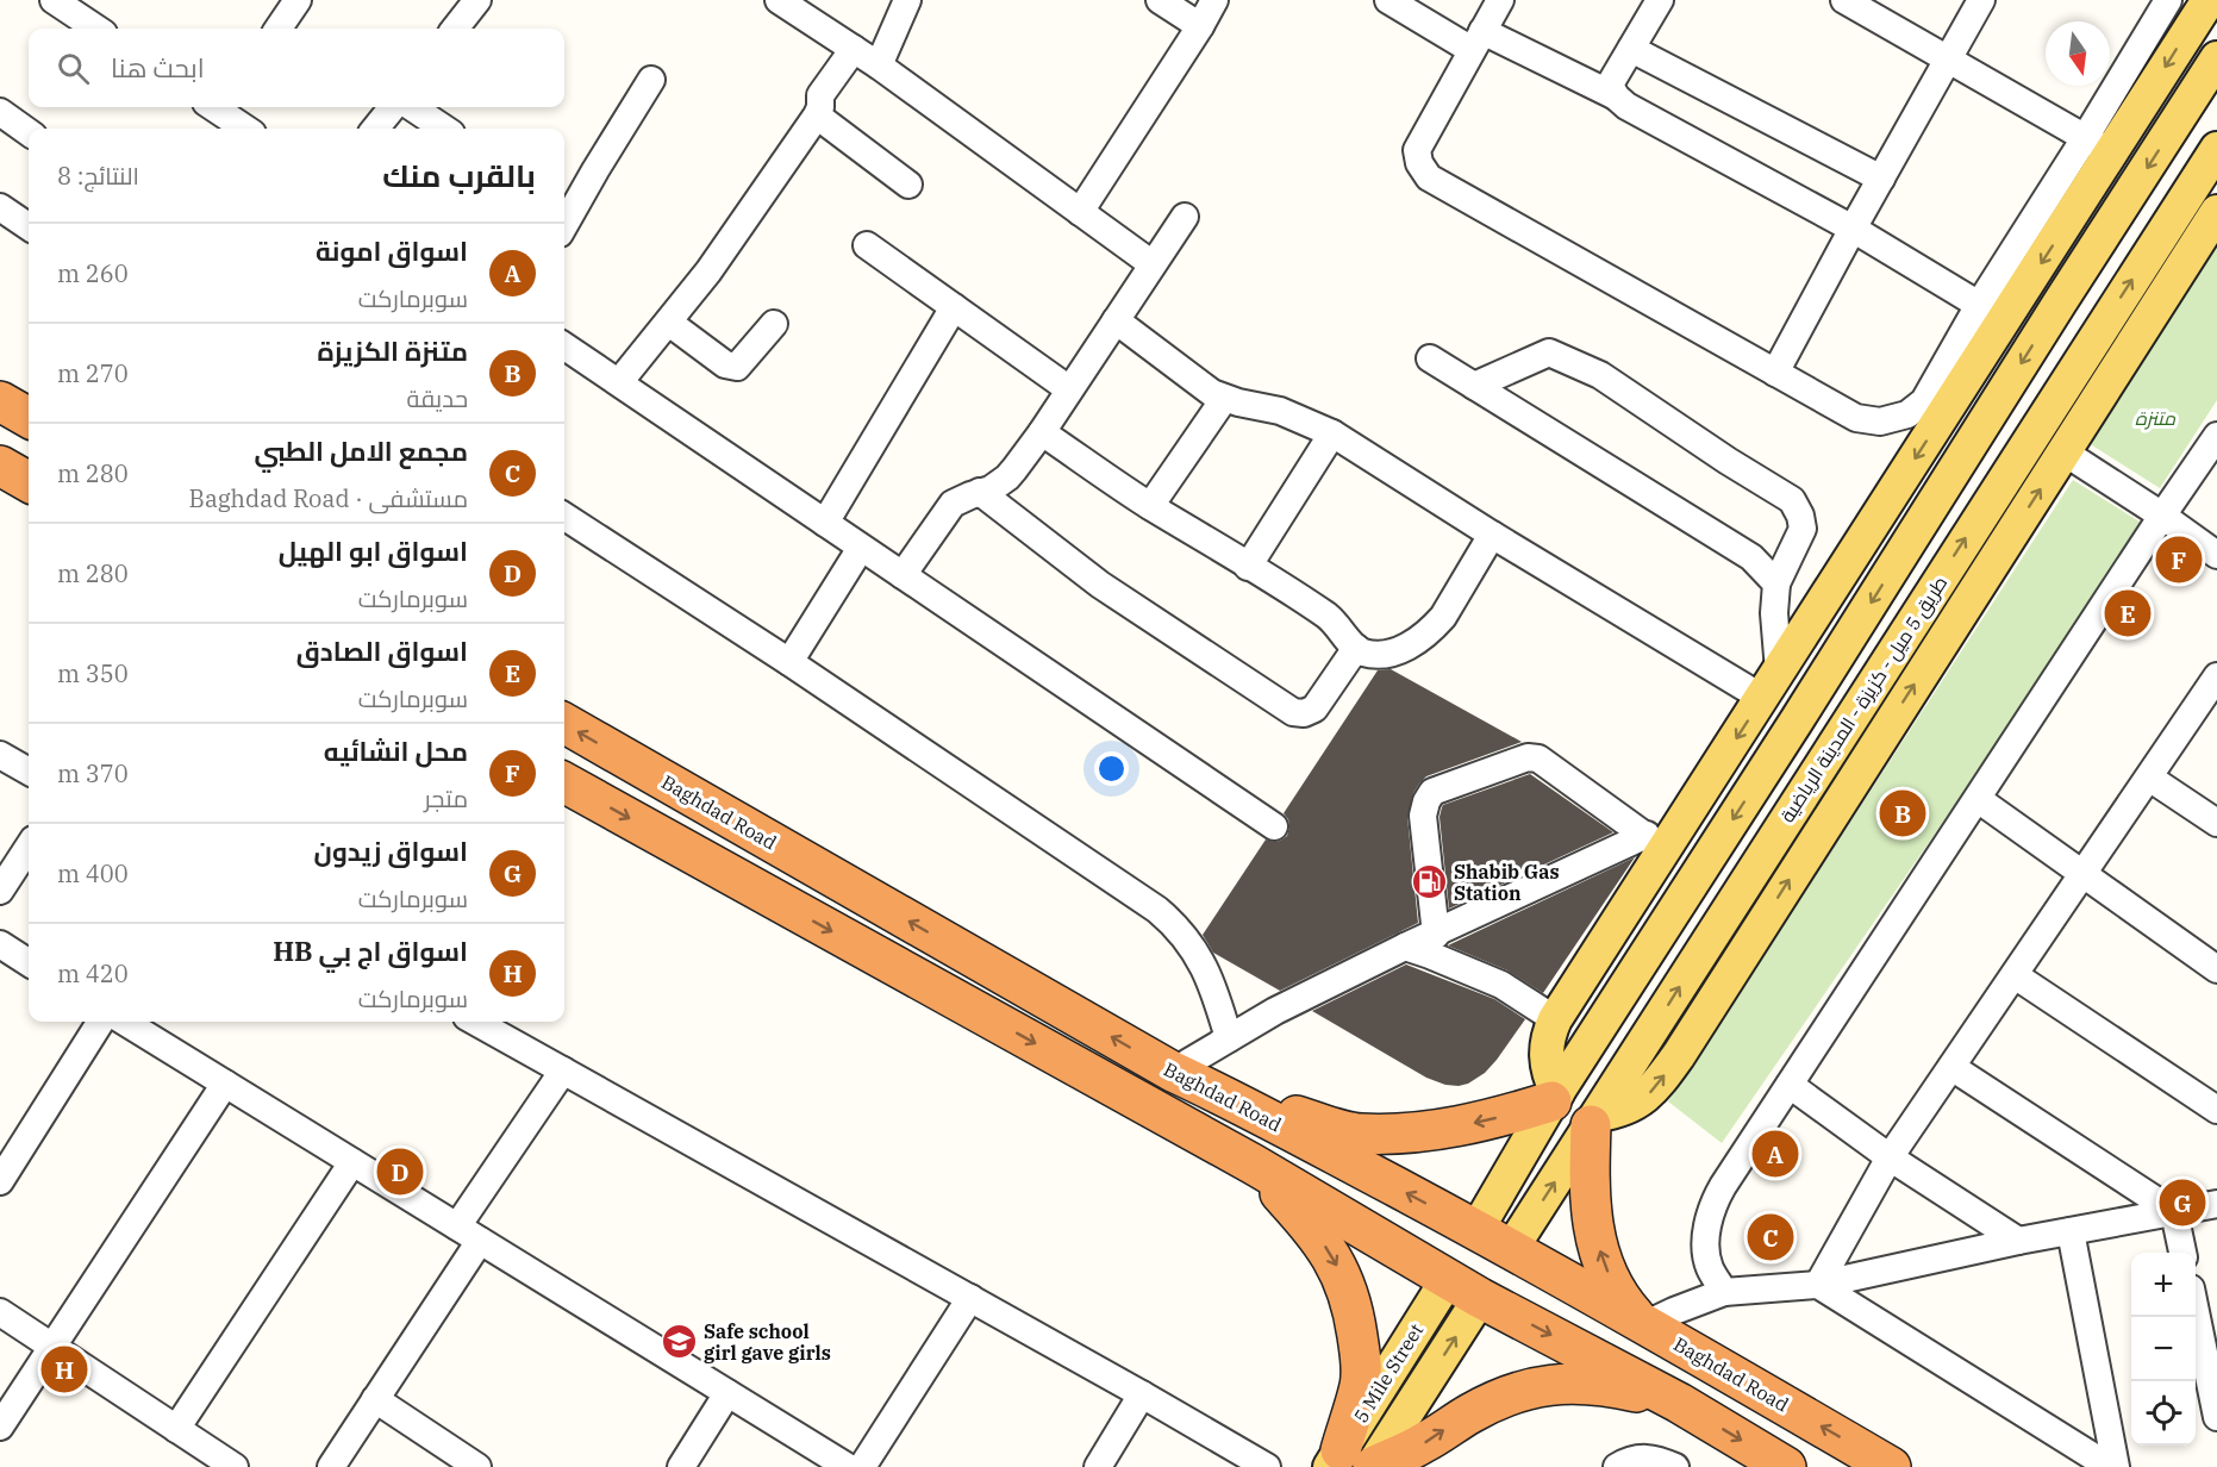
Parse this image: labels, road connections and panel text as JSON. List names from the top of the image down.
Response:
{
  "streets": {
    "highway": ["Baghdad Road"],
    "main road": ["طريق 5 ميل - كزيزة - المدينة الرياضية", "5 Mile Street"]
  },
  "crossings": [
    ["طريق 5 ميل - كزيزة - المدينة الرياضية", "Baghdad Road"]
  ],
  "parks": ["متنزة"],
  "places": {
    "fuel station": ["Shabib Gas Station"],
    "school or university": ["Safe school girl gave girls"]
  },
  "north": "bottom",
  "page": {
    "search": "ابحث هنا",
    "heading": ["بالقرب منك", "النتائج: 8"],
    "list": [
      {
        "mark": "A",
        "name": "اسواق امونة",
        "note": "سوبرماركت",
        "value": "260 m"
      },
      {
        "mark": "B",
        "name": "متنزة الكزيزة",
        "note": "حديقة",
        "value": "270 m"
      },
      {
        "mark": "C",
        "name": "مجمع الامل الطبي",
        "note": "مستشفى · Baghdad Road",
        "value": "280 m"
      },
      {
        "mark": "D",
        "name": "اسواق ابو الهيل",
        "note": "سوبرماركت",
        "value": "280 m"
      },
      {
        "mark": "E",
        "name": "اسواق الصادق",
        "note": "سوبرماركت",
        "value": "350 m"
      },
      {
        "mark": "F",
        "name": "محل انشائيه",
        "note": "متجر",
        "value": "370 m"
      },
      {
        "mark": "G",
        "name": "اسواق زيدون",
        "note": "سوبرماركت",
        "value": "400 m"
      },
      {
        "mark": "H",
        "name": "اسواق اج بي HB",
        "note": "سوبرماركت",
        "value": "420 m"
      }
    ],
    "pins": [
      "F",
      "E",
      "B",
      "A",
      "D",
      "G",
      "C",
      "H"
    ],
    "map_buttons": ["+", "−"]
  }
}
